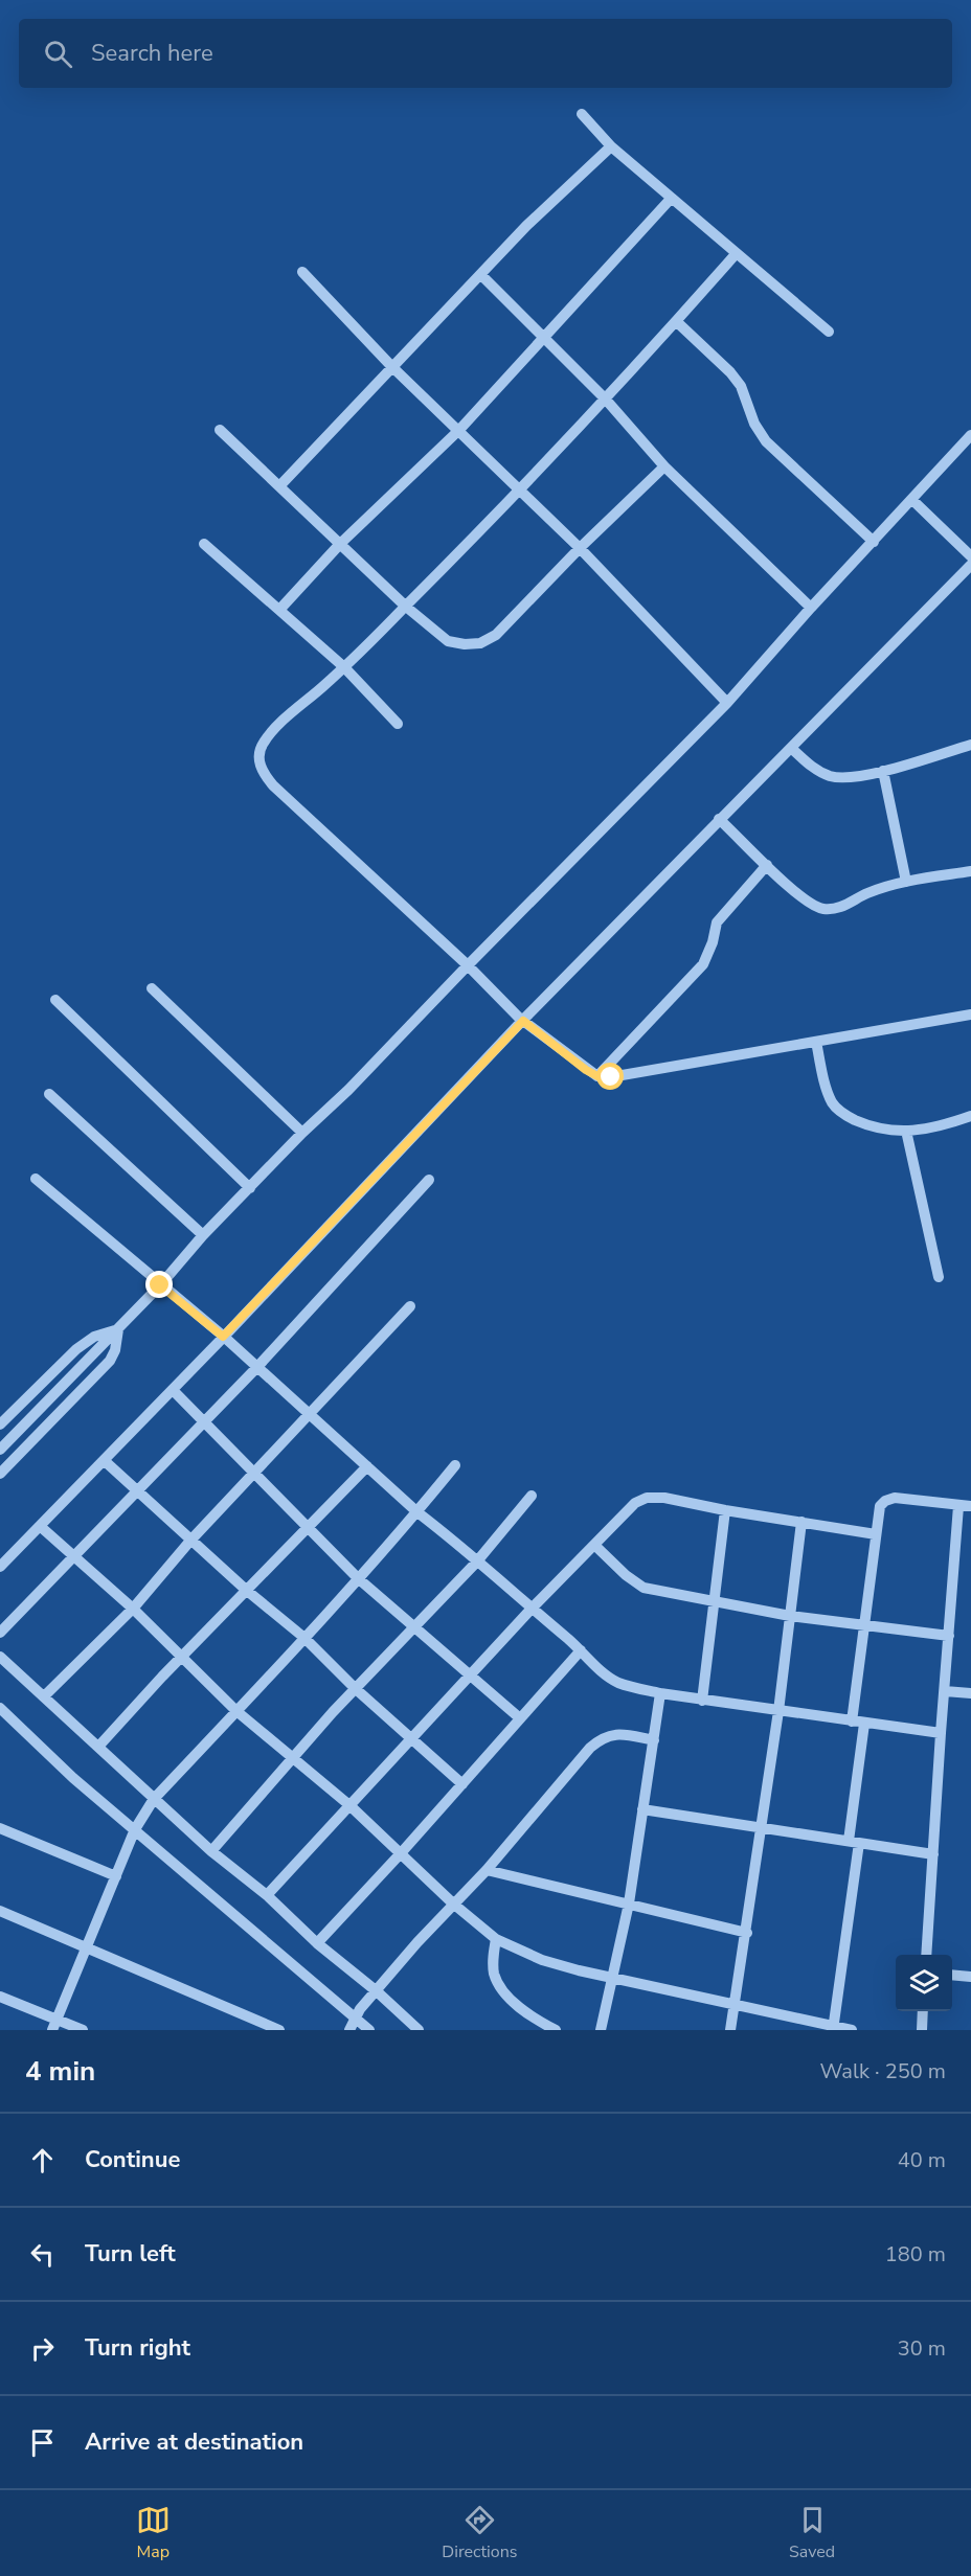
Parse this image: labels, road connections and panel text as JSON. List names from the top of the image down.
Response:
{
  "page": {
    "search": "Search here",
    "heading": ["4 min", "Walk · 250 m"],
    "list": [
      ["Continue", "40 m"],
      ["Turn left", "180 m"],
      ["Turn right", "30 m"],
      "Arrive at destination"
    ],
    "nav": ["Map", "Directions", "Saved"]
  }
}
